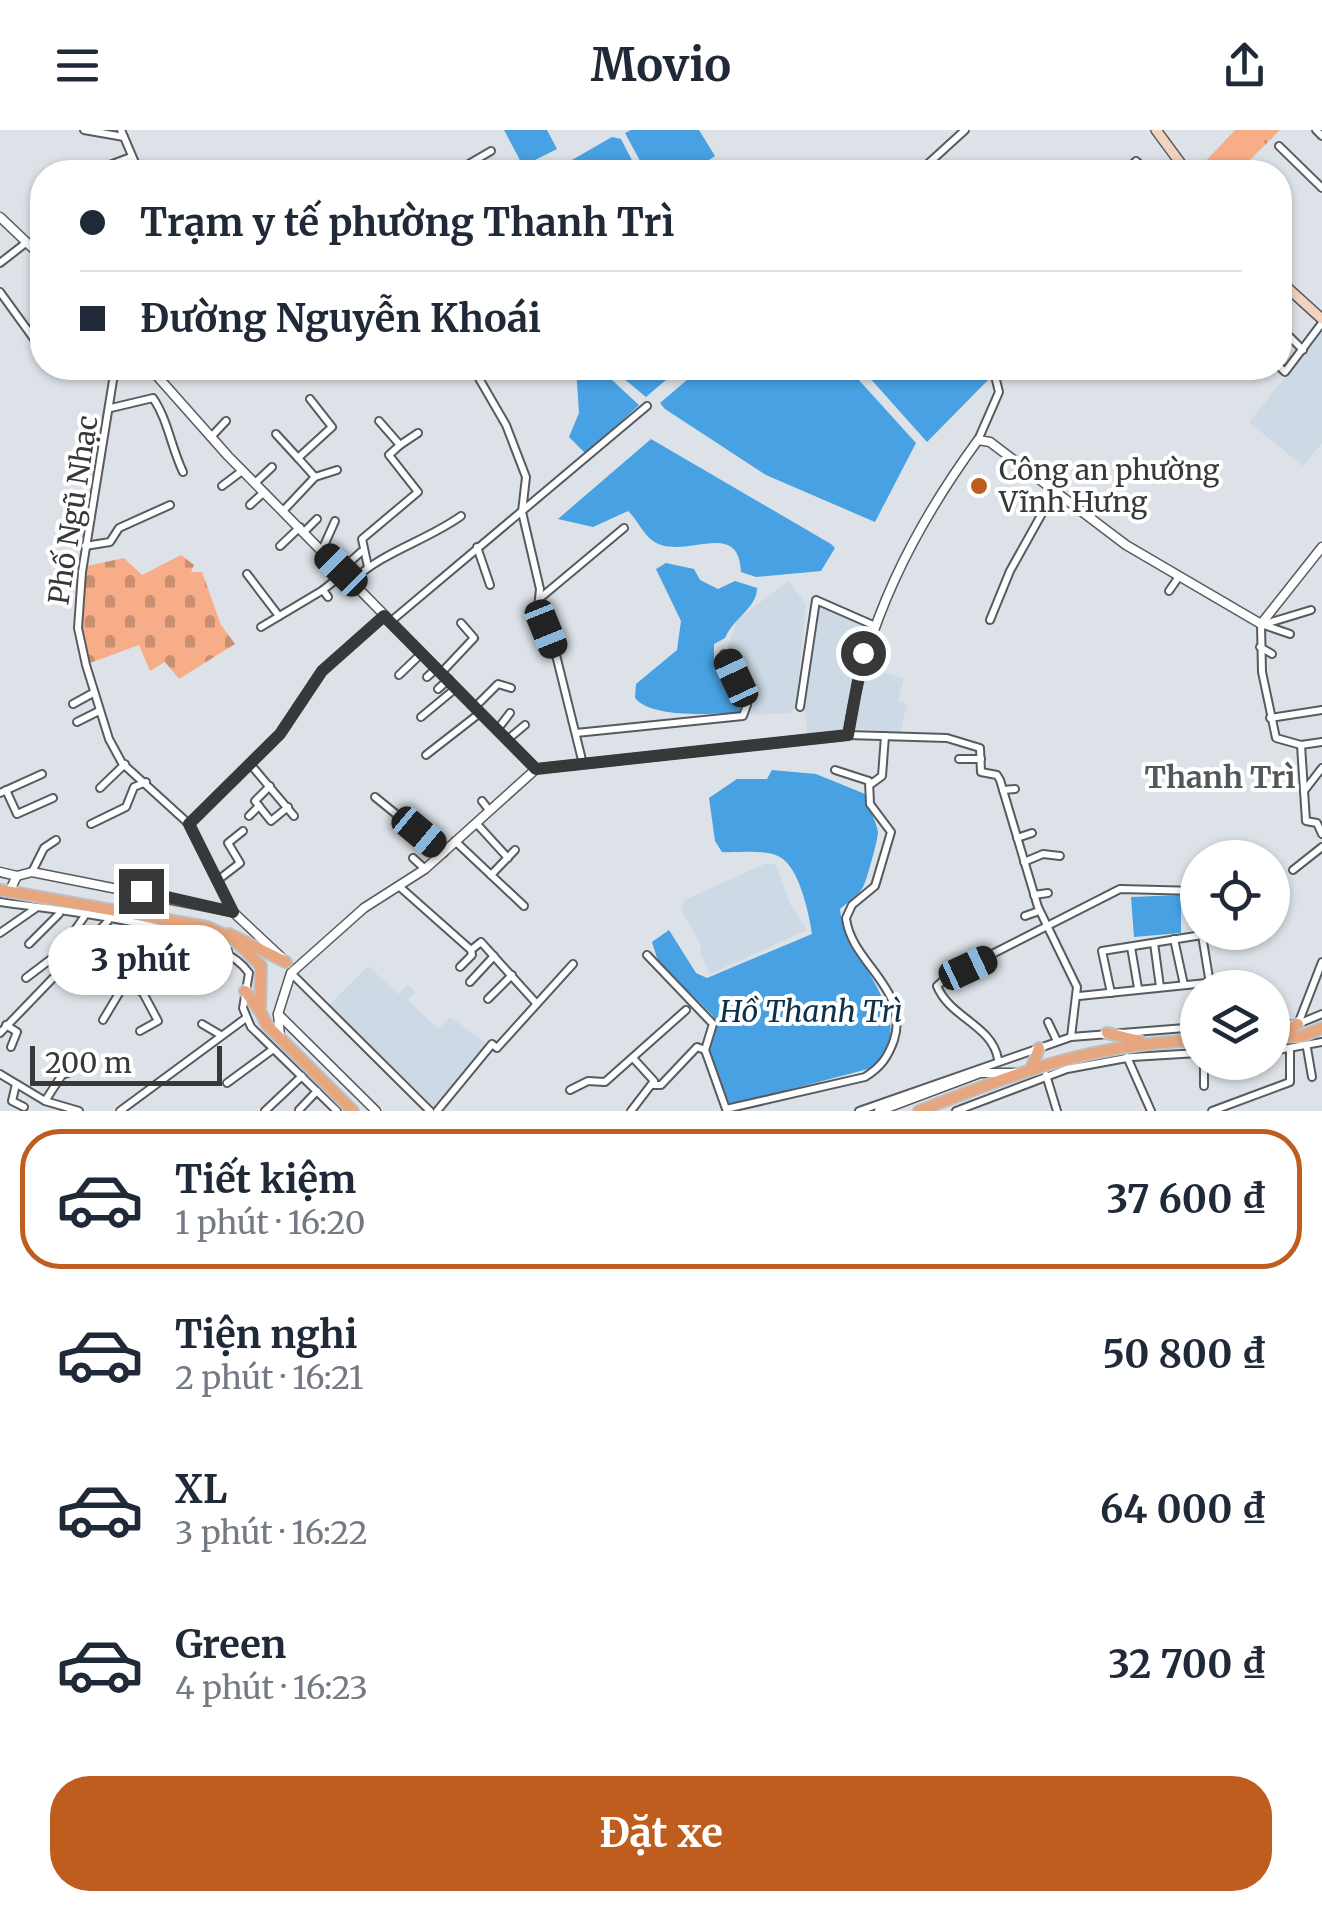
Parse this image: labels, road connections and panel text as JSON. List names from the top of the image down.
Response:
{
  "streets": {
    "street": ["Phố Ngũ Nhạc"]
  },
  "districts": ["Thanh Trì"],
  "water": ["Hồ Thanh Trì"],
  "places": ["Công an phường Vĩnh Hưng"],
  "scale_bar": "200 m",
  "page": {
    "header": "Movio",
    "banner": ["Trạm y tế phường Thanh Trì", "Đường Nguyễn Khoái"],
    "bubble": "3 phút",
    "scale": "200 m",
    "list": [
      {
        "name": "Tiết kiệm",
        "note": "1 phút · 16:20",
        "value": "37 600 ₫"
      },
      {
        "name": "Tiện nghi",
        "note": "2 phút · 16:21",
        "value": "50 800 ₫"
      },
      {
        "name": "XL",
        "note": "3 phút · 16:22",
        "value": "64 000 ₫"
      },
      {
        "name": "Green",
        "note": "4 phút · 16:23",
        "value": "32 700 ₫"
      }
    ],
    "buttons": "Đặt xe"
  }
}
